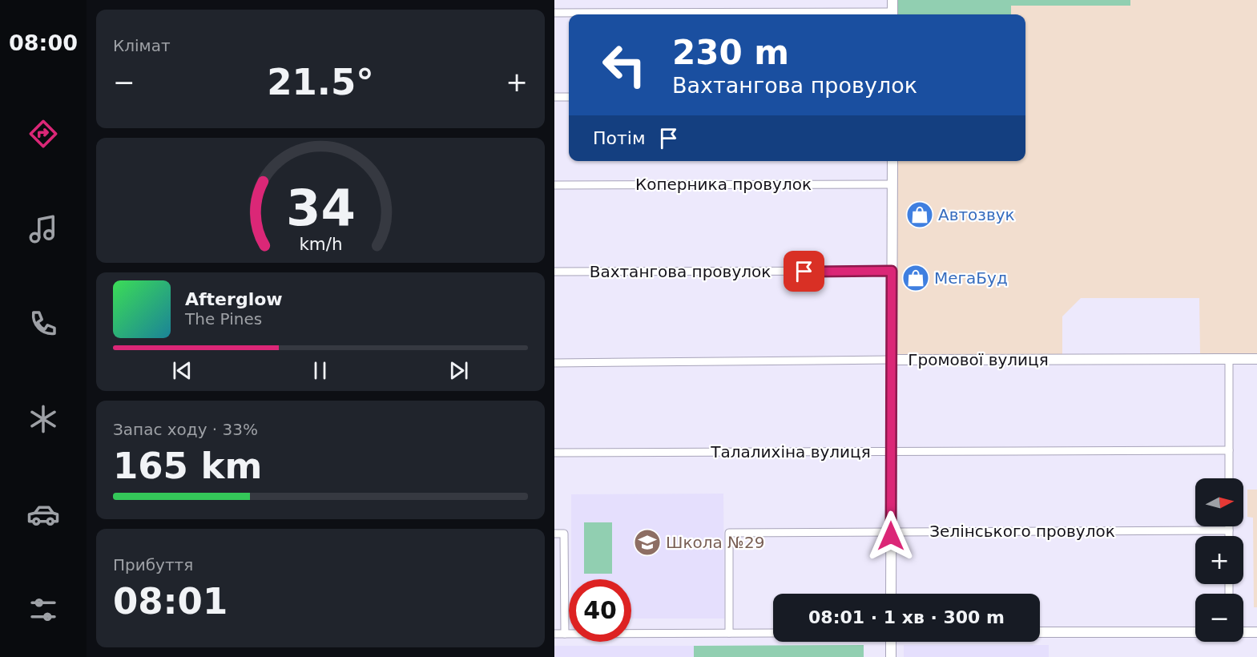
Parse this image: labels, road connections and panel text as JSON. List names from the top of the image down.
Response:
{
  "streets": {
    "street": [
      "Коперника провулок",
      "Вахтангова провулок",
      "Громової вулиця",
      "Талалихіна вулиця",
      "Зелінського провулок"
    ]
  },
  "places": {
    "shop": ["Автозвук", "МегаБуд"],
    "school or university": ["Школа №29"]
  },
  "north": "right",
  "page": {
    "tabs": "08:00",
    "tile": [
      "Клімат",
      ["Запас ходу · 33%", "165 km"],
      ["Прибуття", "08:01"]
    ],
    "turn": ["230 m", "Вахтангова провулок"],
    "heat": ["−", "21.5°", "+"],
    "then": "Потім",
    "song": ["Afterglow", "The Pines"],
    "map_buttons": ["+", "−"],
    "limit": "40",
    "trip": "08:01 · 1 хв · 300 m",
    "gauge": ["34", "km/h"]
  }
}
